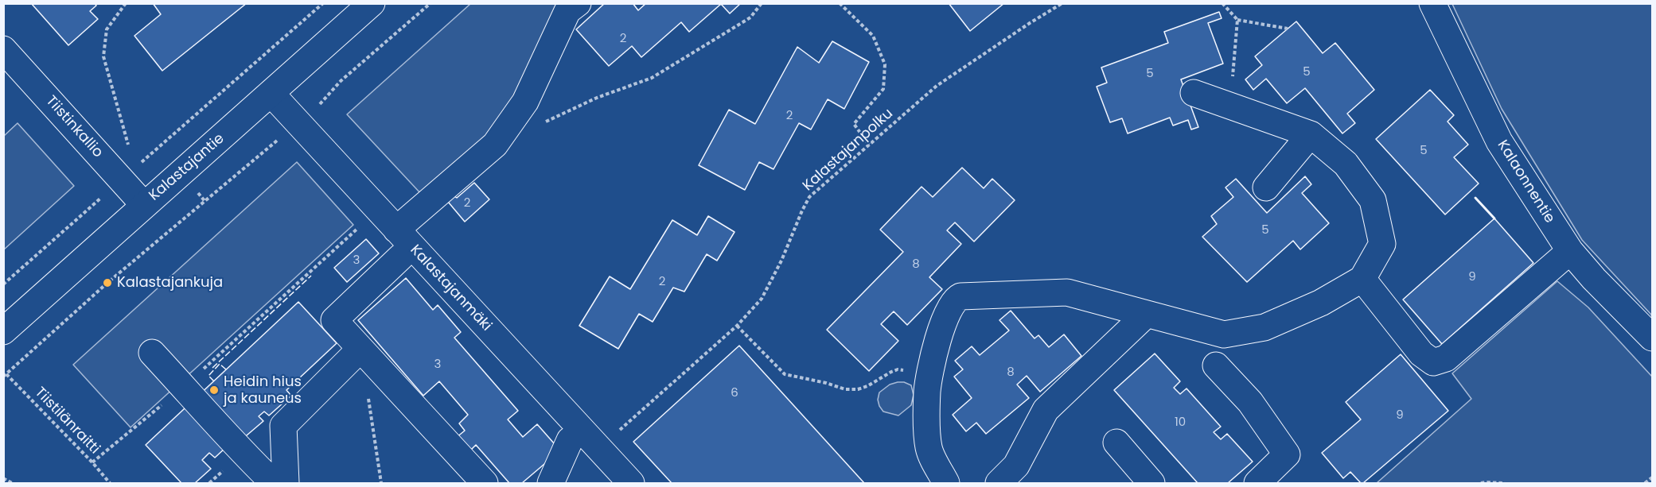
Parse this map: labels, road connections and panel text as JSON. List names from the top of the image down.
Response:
{
  "streets": {
    "street": [
      "Tiistinkallio",
      "Kalastajantie",
      "Kalaonnentie",
      "Kalastajanmäki"
    ],
    "path": ["Kalastajanpolku", "Tiistilänraitti"]
  },
  "crossings": [
    ["Tiistinkallio", "Kalastajantie"],
    ["Kalastajanpolku", "Kalastajanmäki"],
    ["Kalastajantie", "Kalastajanmäki"]
  ],
  "places": ["Kalastajankuja", "Heidin hius ja kauneus"],
  "house_numbers": [
    "2",
    "5",
    "5",
    "2",
    "5",
    "2",
    "5",
    "3",
    "8",
    "9",
    "2",
    "3",
    "8",
    "6",
    "9",
    "10"
  ]
}
